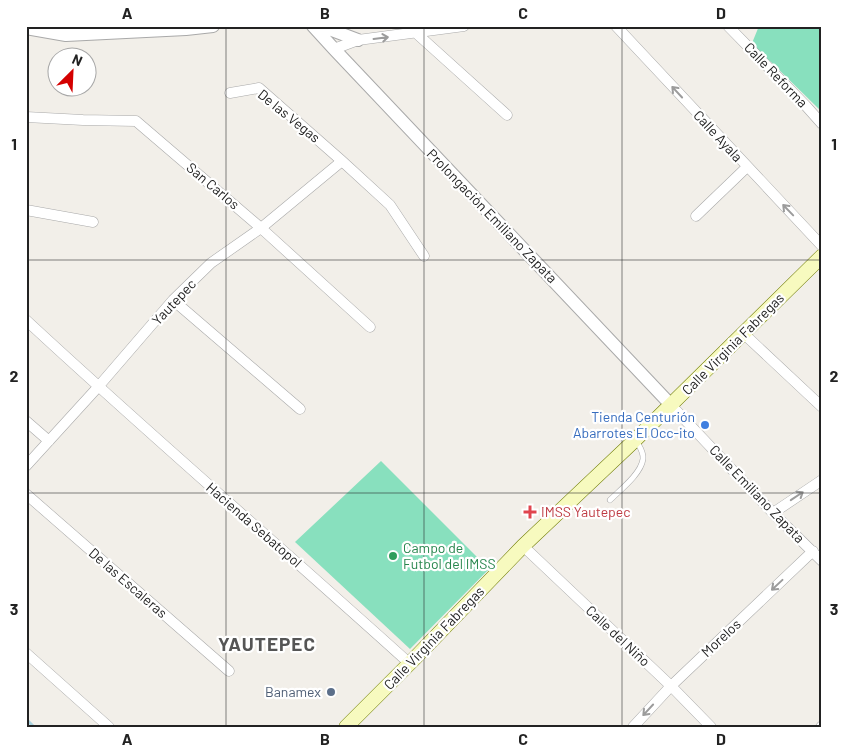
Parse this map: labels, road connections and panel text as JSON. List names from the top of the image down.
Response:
{
  "streets": {
    "main road": ["Calle Virginia Fabregas"],
    "street": [
      "Calle Reforma",
      "De las Vegas",
      "Calle Ayala",
      "San Carlos",
      "Prolongación Emiliano Zapata",
      "Yautepec",
      "Calle Emiliano Zapata",
      "Hacienda Sebatopol",
      "De las Escaleras",
      "Calle del Niño",
      "Morelos"
    ]
  },
  "crossings": [
    ["De las Vegas", "Yautepec"],
    ["San Carlos", "Yautepec"],
    ["Prolongación Emiliano Zapata", "Calle Virginia Fabregas"],
    ["Prolongación Emiliano Zapata", "Calle Emiliano Zapata"],
    ["Yautepec", "Hacienda Sebatopol"],
    ["Calle Virginia Fabregas", "Calle Emiliano Zapata"],
    ["Calle Virginia Fabregas", "Hacienda Sebatopol"],
    ["Calle Virginia Fabregas", "Calle del Niño"],
    ["Calle Emiliano Zapata", "Morelos"],
    ["Calle del Niño", "Morelos"]
  ],
  "one_way": ["Calle Ayala", "Morelos"],
  "districts": ["YAUTEPEC"],
  "places": {
    "other": ["Tienda Centurión Abarrotes El Occ-ito", "Campo de Futbol del IMSS", "Banamex"],
    "health": ["IMSS Yautepec"]
  },
  "north": "top right",
  "grid": {
    "columns": [
      "A",
      "B",
      "C",
      "D"
    ],
    "rows": ["1", "2", "3"]
  }
}
